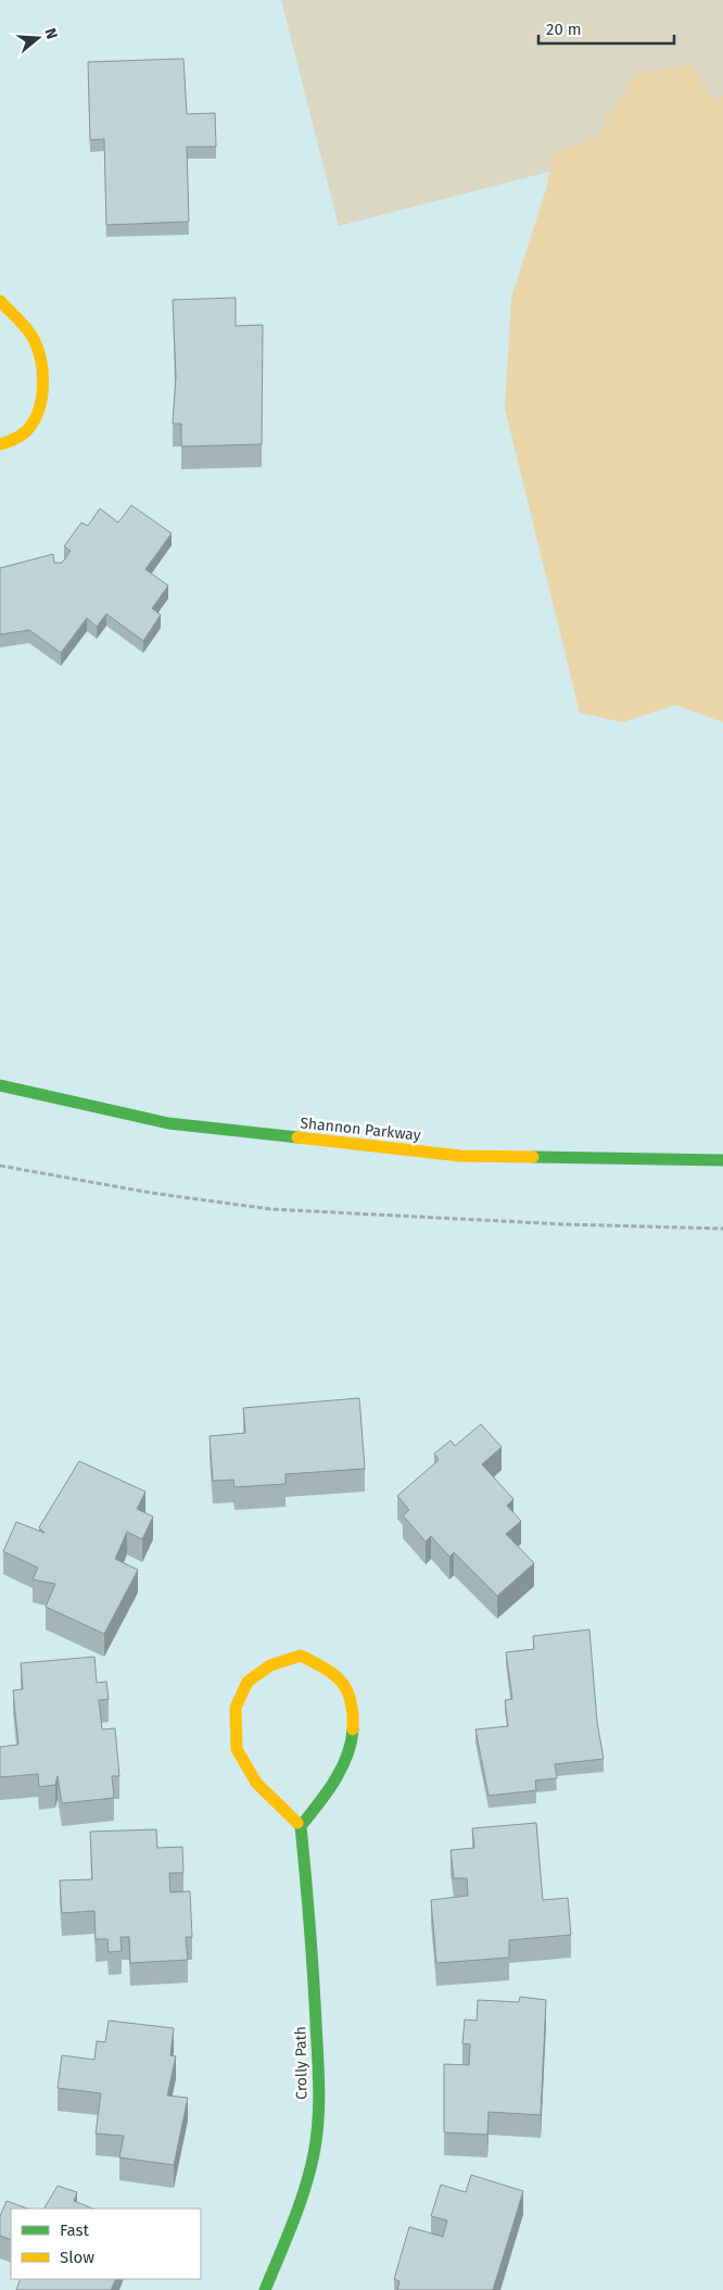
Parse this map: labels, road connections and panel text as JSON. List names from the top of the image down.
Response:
{
  "streets": {
    "street": ["Shannon Parkway", "Crolly Path"]
  },
  "legend": ["Fast", "Slow"],
  "scale_bar": "20 m",
  "north": "right"
}
